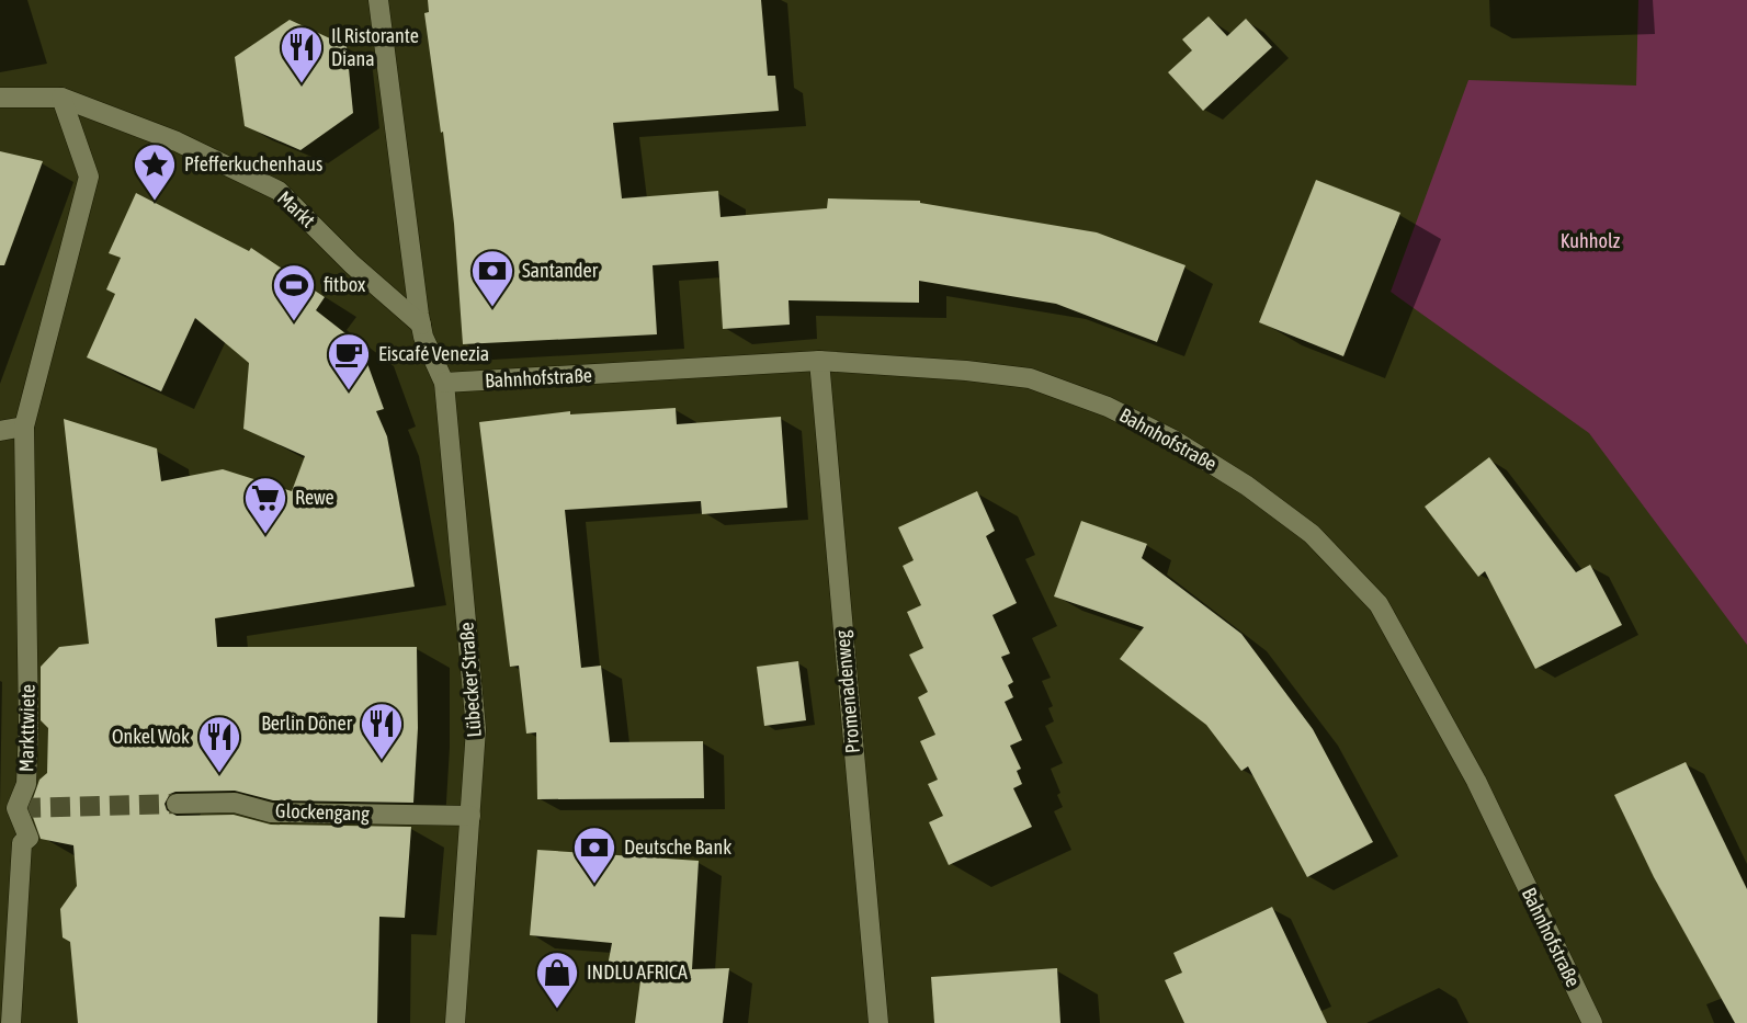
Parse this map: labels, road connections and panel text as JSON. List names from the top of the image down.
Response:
{
  "streets": {
    "street": [
      "Markt",
      "Bahnhofstraße",
      "Lübecker Straße",
      "Promenadenweg",
      "Markttwiete",
      "Glockengang"
    ]
  },
  "crossings": [
    ["Markt", "Bahnhofstraße"],
    ["Markt", "Lübecker Straße"],
    ["Markt", "Markttwiete"],
    ["Bahnhofstraße", "Lübecker Straße"],
    ["Bahnhofstraße", "Promenadenweg"],
    ["Lübecker Straße", "Glockengang"]
  ],
  "parks": ["Kuhholz"],
  "places": {
    "restaurant": ["Il Ristorante Diana", "Berlin Döner", "Onkel Wok"],
    "place": ["Pfefferkuchenhaus"],
    "bank": ["Santander", "Deutsche Bank"],
    "sports": ["fitbox"],
    "cafe": ["Eiscafé Venezia"],
    "supermarket": ["Rewe"],
    "shop": ["INDLU AFRICA"]
  }
}
